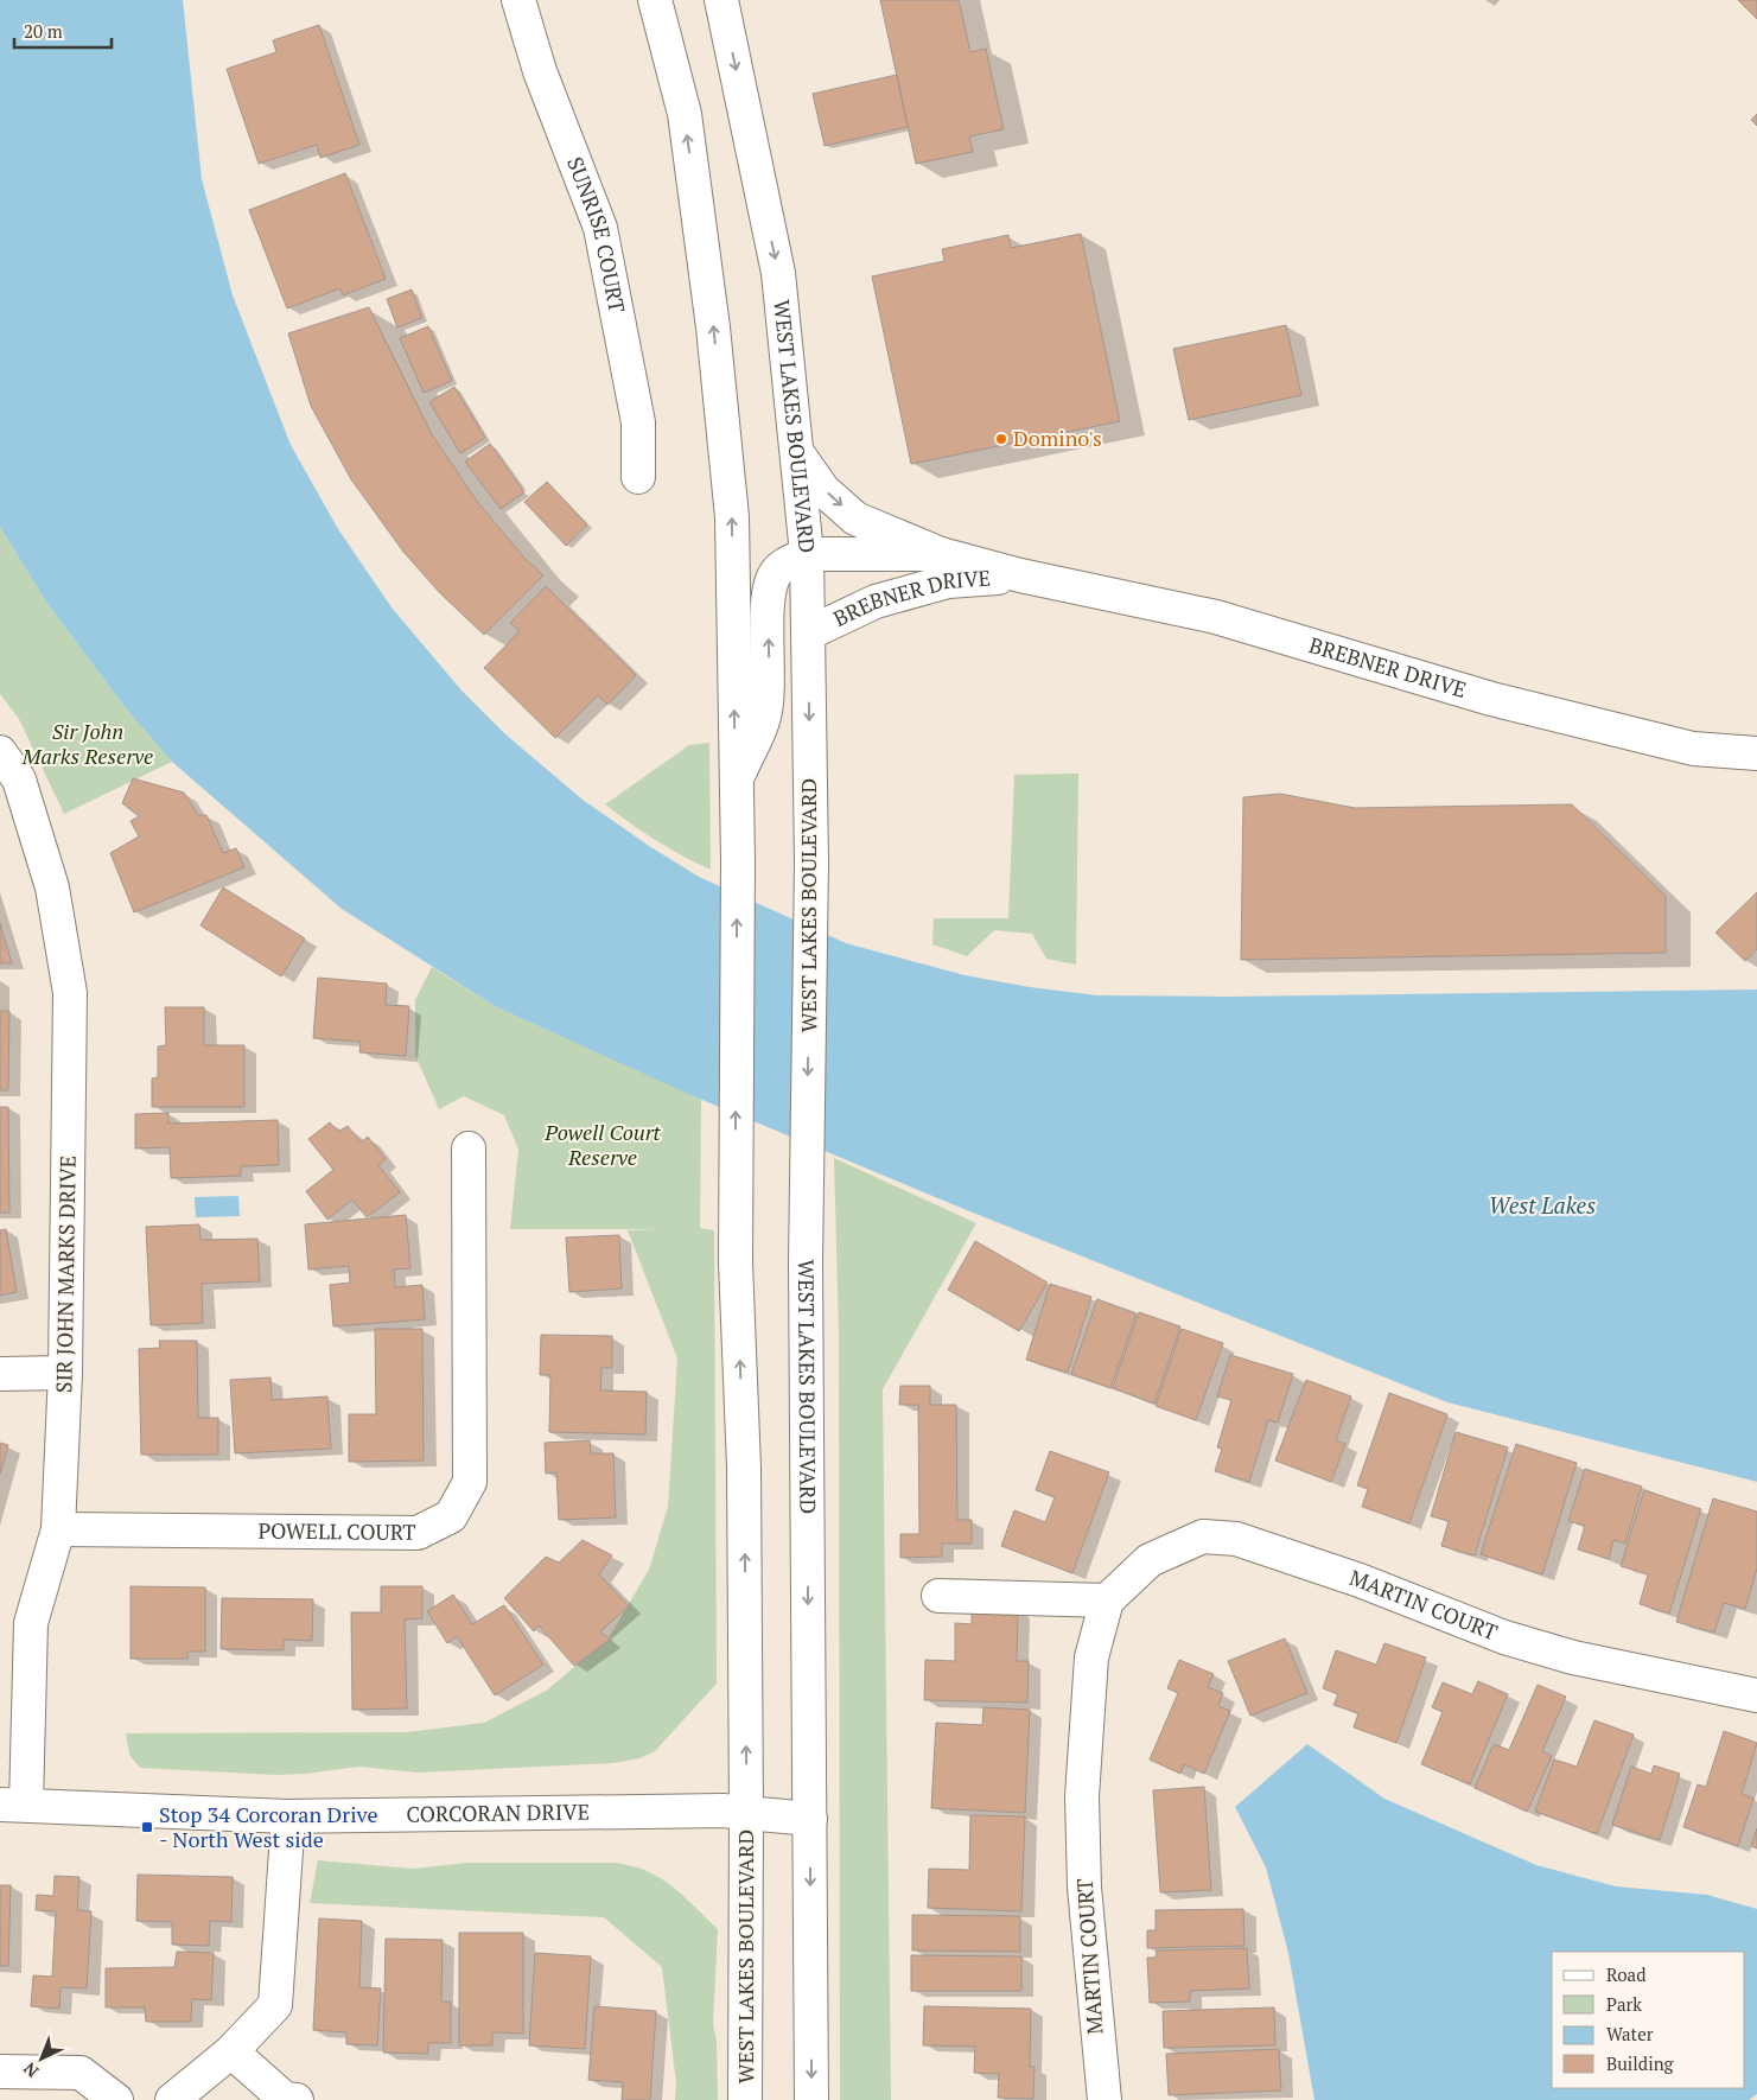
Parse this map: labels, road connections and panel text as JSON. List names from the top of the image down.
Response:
{
  "streets": {
    "street": [
      "SUNRISE COURT",
      "WEST LAKES BOULEVARD",
      "BREBNER DRIVE",
      "SIR JOHN MARKS DRIVE",
      "POWELL COURT",
      "MARTIN COURT",
      "CORCORAN DRIVE"
    ]
  },
  "crossings": [
    ["WEST LAKES BOULEVARD", "BREBNER DRIVE"],
    ["WEST LAKES BOULEVARD", "CORCORAN DRIVE"],
    ["SIR JOHN MARKS DRIVE", "POWELL COURT"],
    ["SIR JOHN MARKS DRIVE", "CORCORAN DRIVE"]
  ],
  "water": ["West Lakes"],
  "parks": ["Sir John Marks Reserve", "Powell Court Reserve"],
  "places": {
    "other": ["Domino's"],
    "transit": ["Stop 34 Corcoran Drive - North West side"]
  },
  "legend": [
    "Road",
    "Park",
    "Water",
    "Building"
  ],
  "scale_bar": "20 m",
  "north": "bottom left"
}
